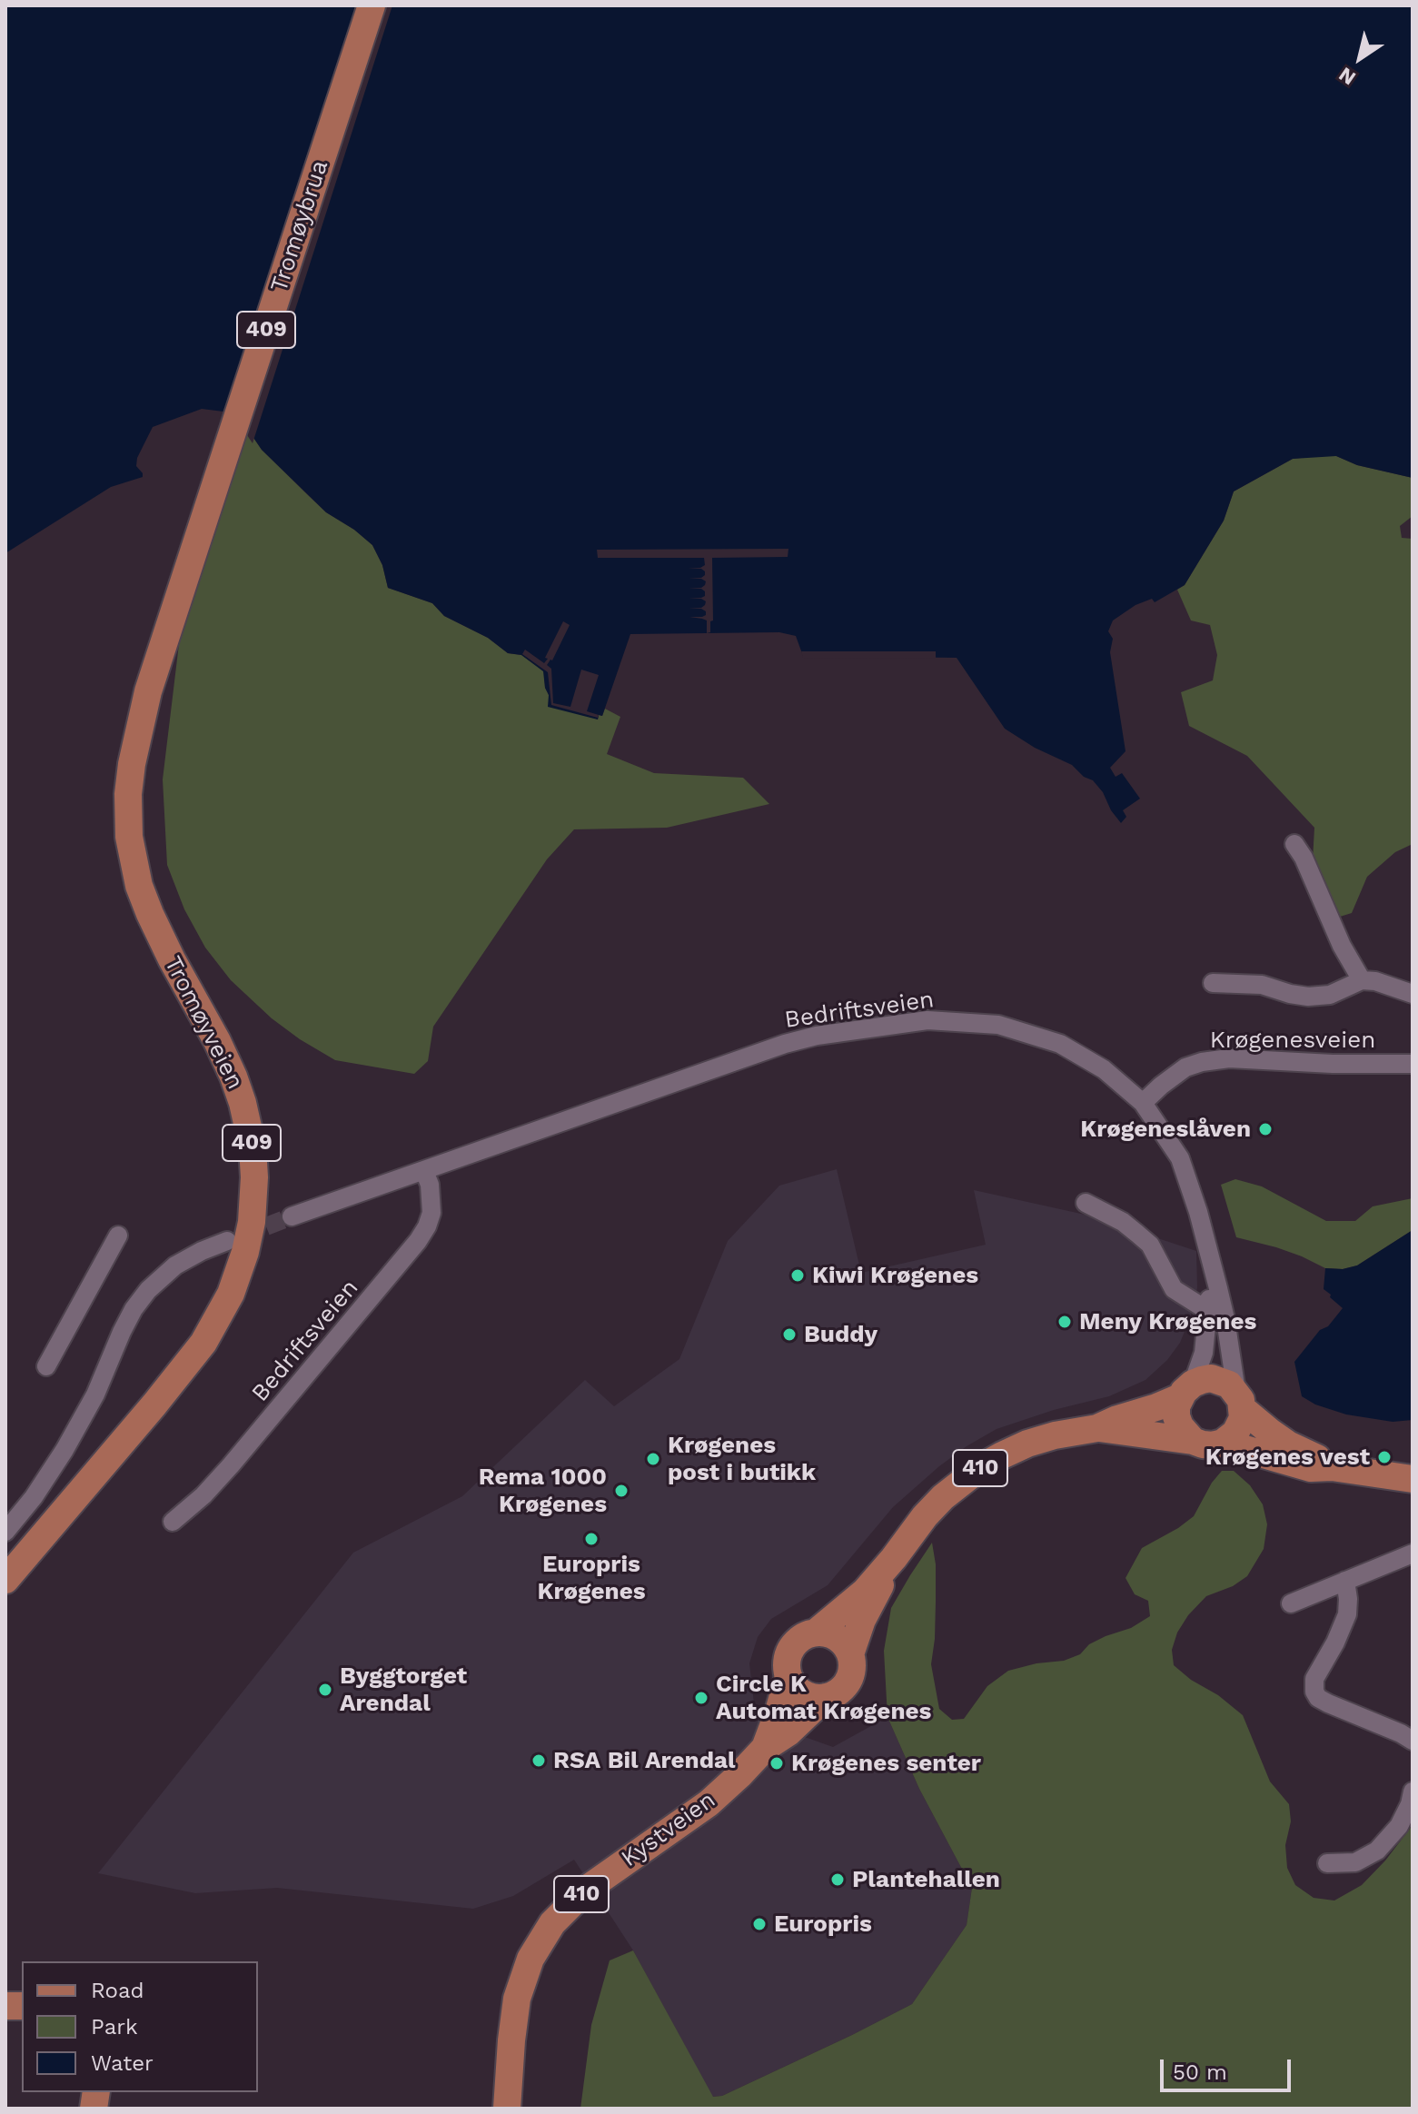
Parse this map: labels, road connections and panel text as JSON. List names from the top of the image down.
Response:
{
  "streets": {
    "main road": [
      "Tromøybrua",
      "409",
      "Tromøyveien",
      "410",
      "Kystveien"
    ],
    "street": ["Bedriftsveien", "Krøgenesveien"]
  },
  "crossings": [
    ["Tromøybrua", "Tromøyveien"],
    ["Bedriftsveien", "Krøgenesveien"],
    ["Bedriftsveien", "410"],
    ["410", "Kystveien"]
  ],
  "places": [
    "Krøgeneslåven",
    "Kiwi Krøgenes",
    "Meny Krøgenes",
    "Buddy",
    "Krøgenes vest",
    "Krøgenes post i butikk",
    "Rema 1000 Krøgenes",
    "Europris Krøgenes",
    "Byggtorget Arendal",
    "Circle K Automat Krøgenes",
    "RSA Bil Arendal",
    "Krøgenes senter",
    "Plantehallen",
    "Europris"
  ],
  "legend": ["Road", "Park", "Water"],
  "scale_bar": "50 m",
  "north": "bottom left"
}
